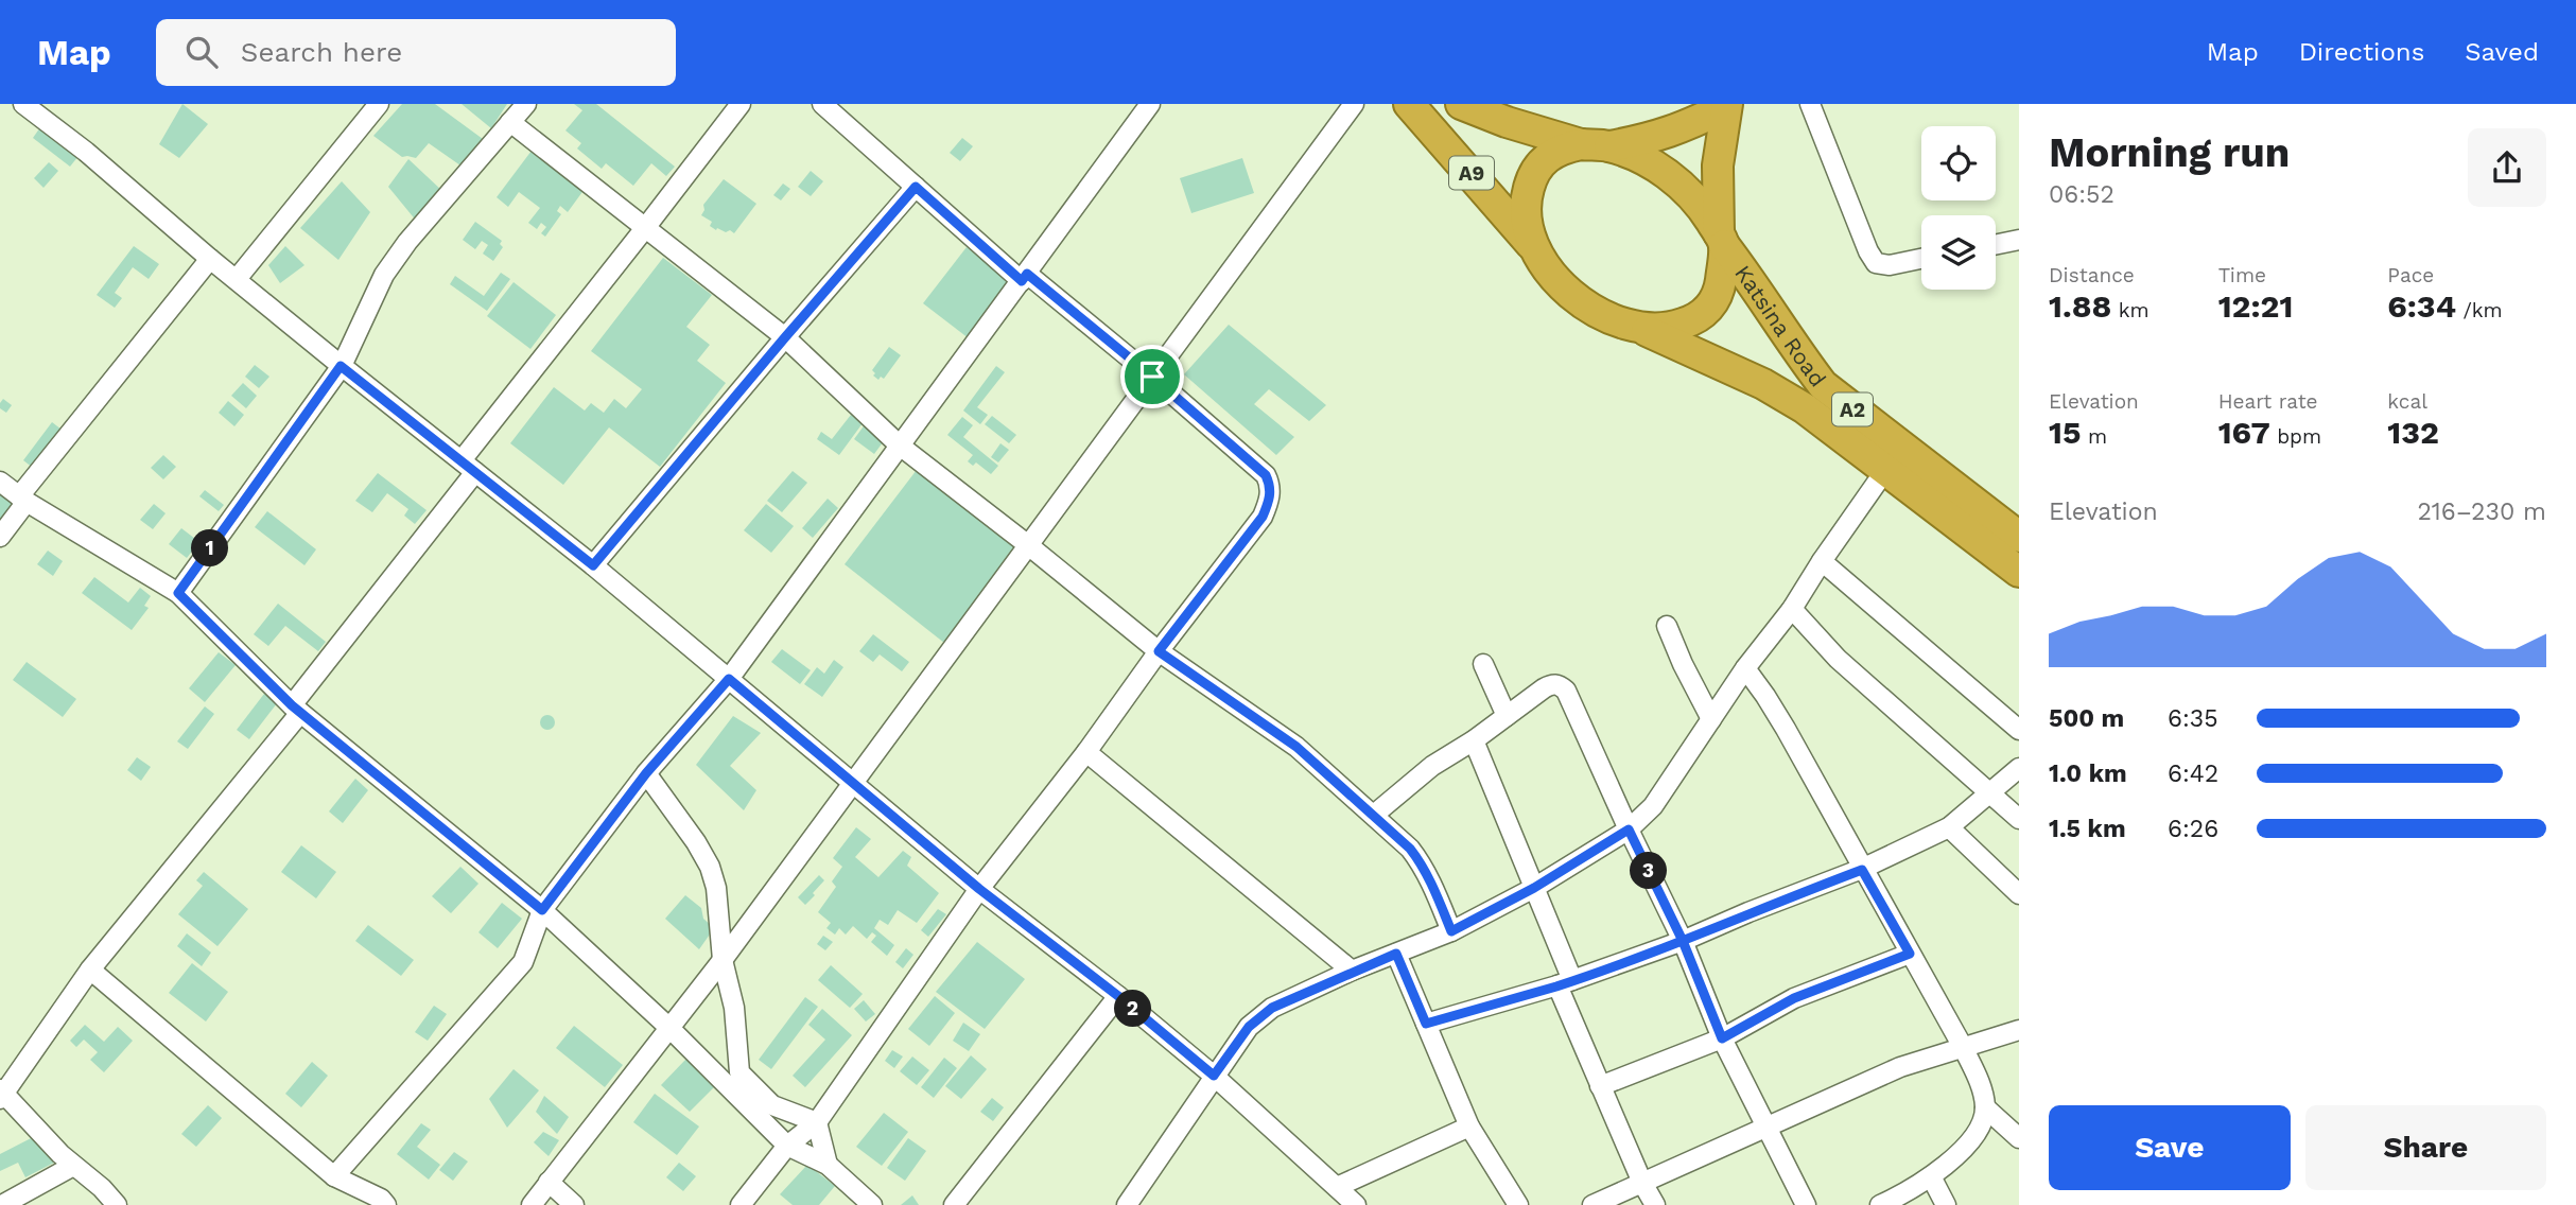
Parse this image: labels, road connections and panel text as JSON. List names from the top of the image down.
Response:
{
  "streets": {
    "highway": ["A9", "Katsina Road", "A2"]
  },
  "crossings": [
    ["A9", "Katsina Road"],
    ["A9", "A2"],
    ["Katsina Road", "A2"]
  ],
  "page": {
    "header": "Map",
    "search": "Search here",
    "nav": ["Map", "Directions", "Saved"],
    "heading": ["Morning run", "06:52"],
    "stats": [
      ["Distance", "1.88 km"],
      ["Time", "12:21"],
      ["Pace", "6:34 /km"],
      ["Elevation", "15 m"],
      ["Heart rate", "167 bpm"],
      ["kcal", "132"]
    ],
    "chart": ["Elevation", "216–230 m"],
    "pins": ["1", "3", "2"],
    "list": [
      {
        "name": "500 m",
        "note": "6:35"
      },
      {
        "name": "1.0 km",
        "note": "6:42"
      },
      {
        "name": "1.5 km",
        "note": "6:26"
      }
    ],
    "buttons": ["Save", "Share"]
  }
}
